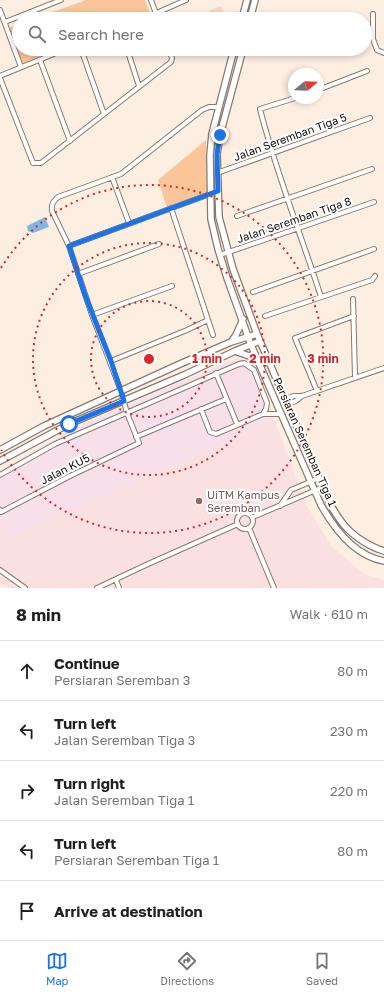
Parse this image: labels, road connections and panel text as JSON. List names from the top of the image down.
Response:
{
  "streets": {
    "main road": ["Persiaran Seremban Tiga 1"],
    "street": ["Jalan Seremban Tiga 5", "Jalan Seremban Tiga 8", "Jalan KU5"]
  },
  "crossings": [
    ["Jalan Seremban Tiga 5", "Persiaran Seremban Tiga 1"],
    ["Jalan Seremban Tiga 8", "Persiaran Seremban Tiga 1"]
  ],
  "places": ["UiTM Kampus Seremban"],
  "north": "right",
  "page": {
    "search": "Search here",
    "heading": ["8 min", "Walk · 610 m"],
    "list": [
      ["Continue", "Persiaran Seremban 3", "80 m"],
      ["Turn left", "Jalan Seremban Tiga 3", "230 m"],
      ["Turn right", "Jalan Seremban Tiga 1", "220 m"],
      ["Turn left", "Persiaran Seremban Tiga 1", "80 m"],
      "Arrive at destination"
    ],
    "nav": ["Map", "Directions", "Saved"]
  },
  "rings": ["1 min", "2 min", "3 min"]
}
